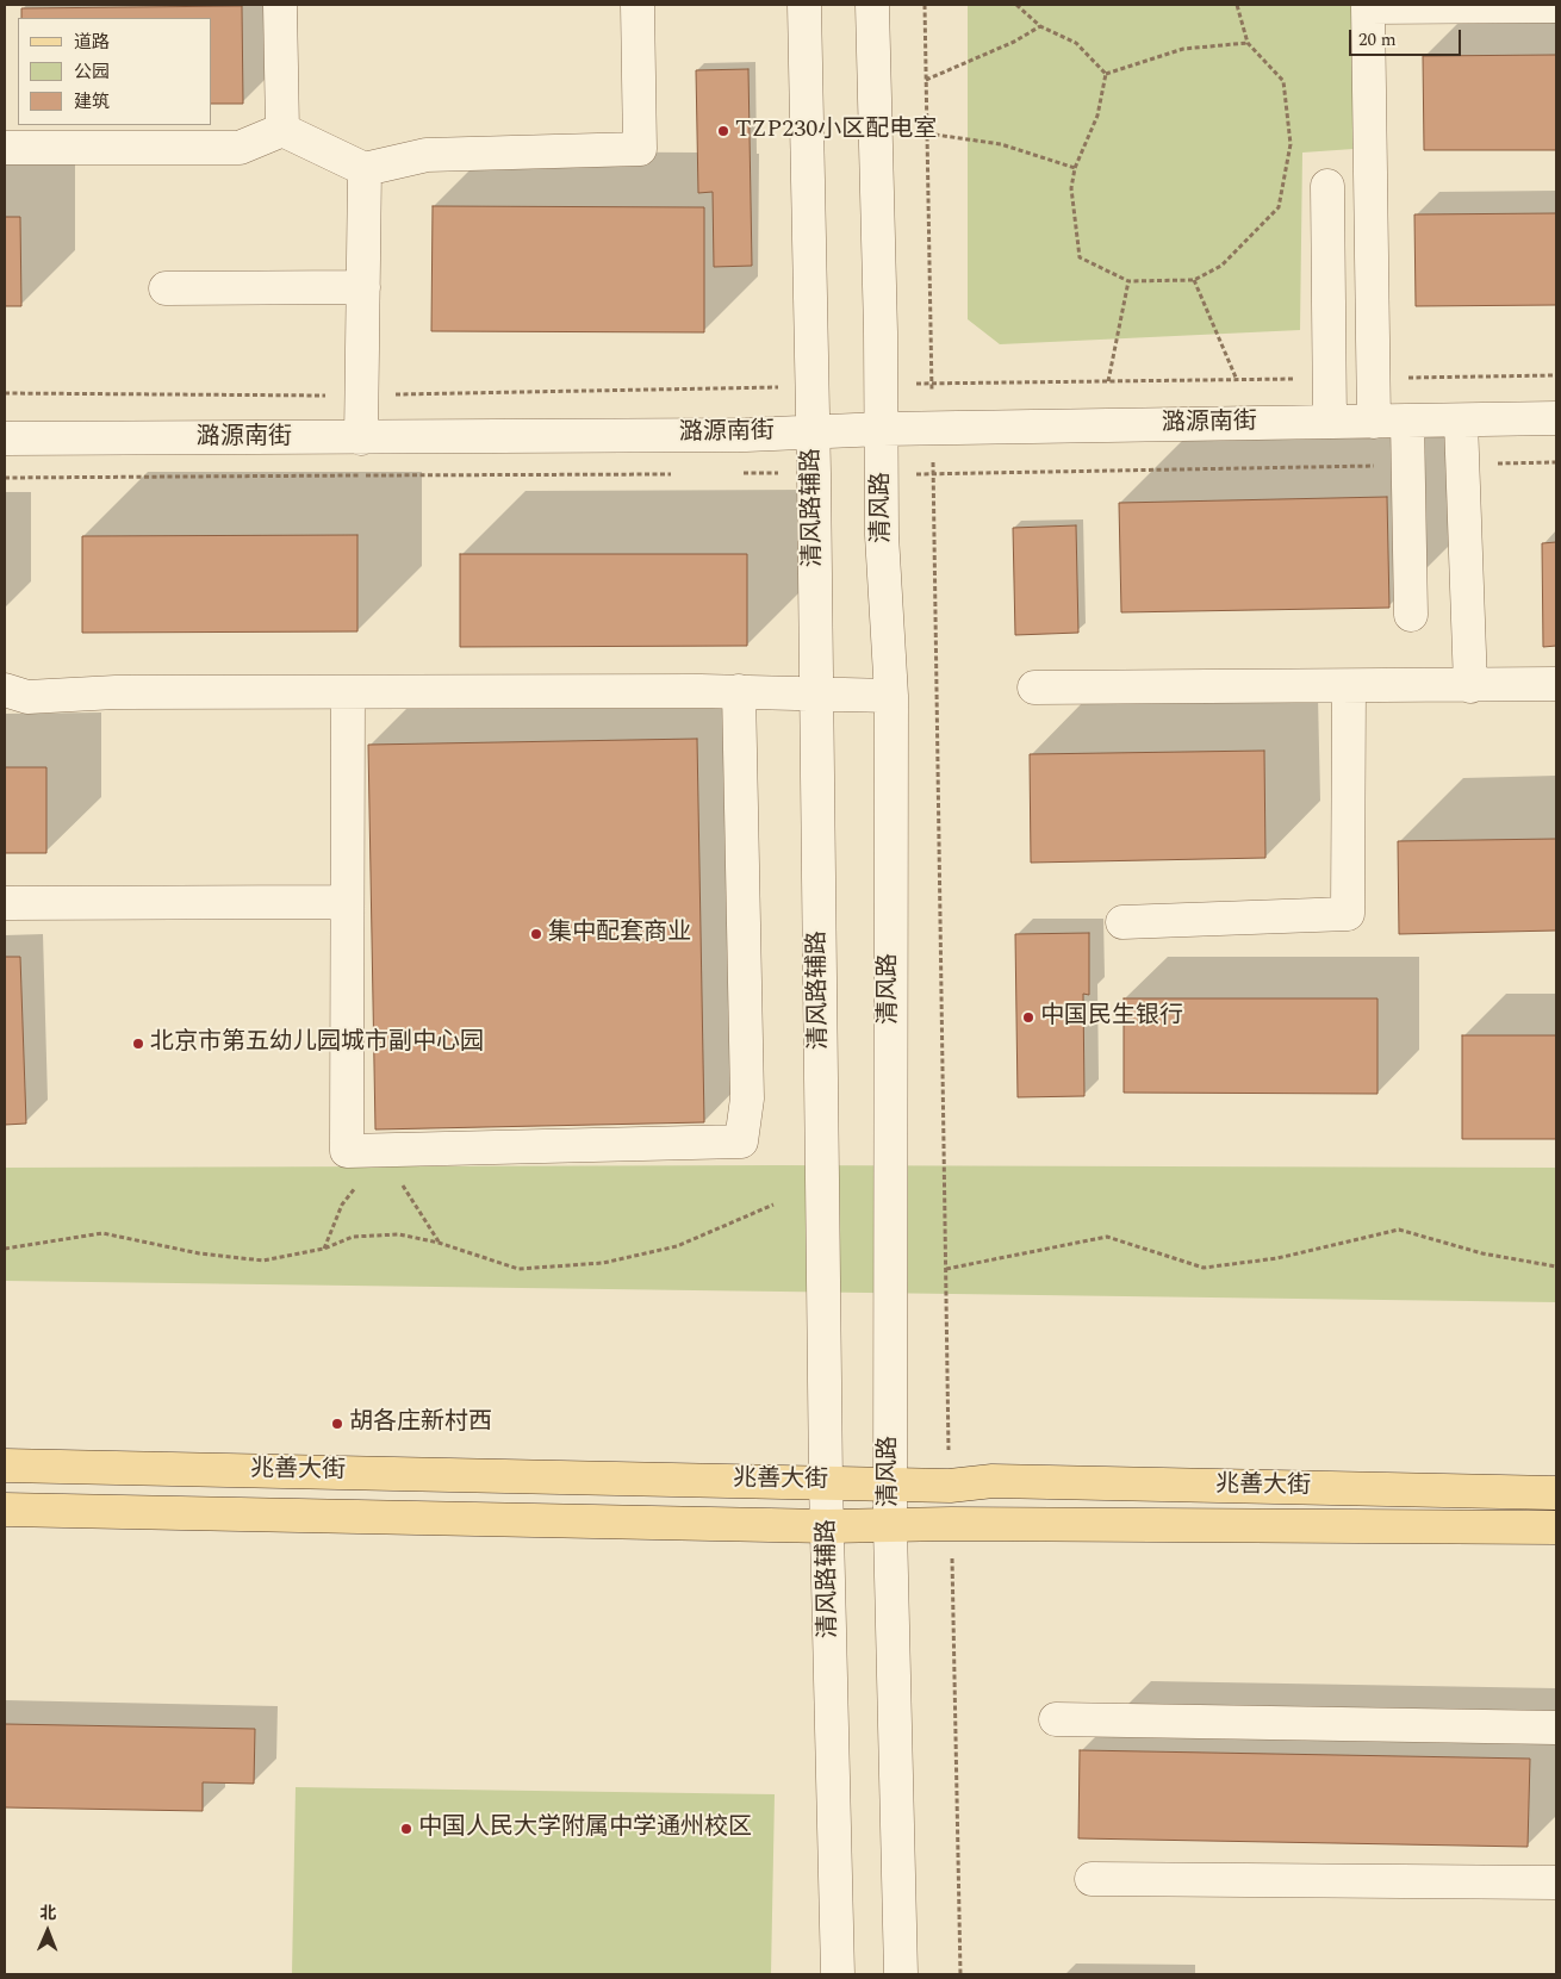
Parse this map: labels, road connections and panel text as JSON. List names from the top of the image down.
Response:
{
  "streets": {
    "main road": ["兆善大街"],
    "street": ["潞源南街", "清风路辅路", "清风路"]
  },
  "crossings": [
    ["潞源南街", "清风路辅路"],
    ["潞源南街", "清风路"],
    ["清风路辅路", "兆善大街"],
    ["清风路", "兆善大街"]
  ],
  "places": [
    "TZP230小区配电室",
    "集中配套商业",
    "中国民生银行",
    "北京市第五幼儿园城市副中心园",
    "胡各庄新村西",
    "中国人民大学附属中学通州校区"
  ],
  "legend": ["道路", "公园", "建筑"],
  "scale_bar": "20 m",
  "north": "top"
}
